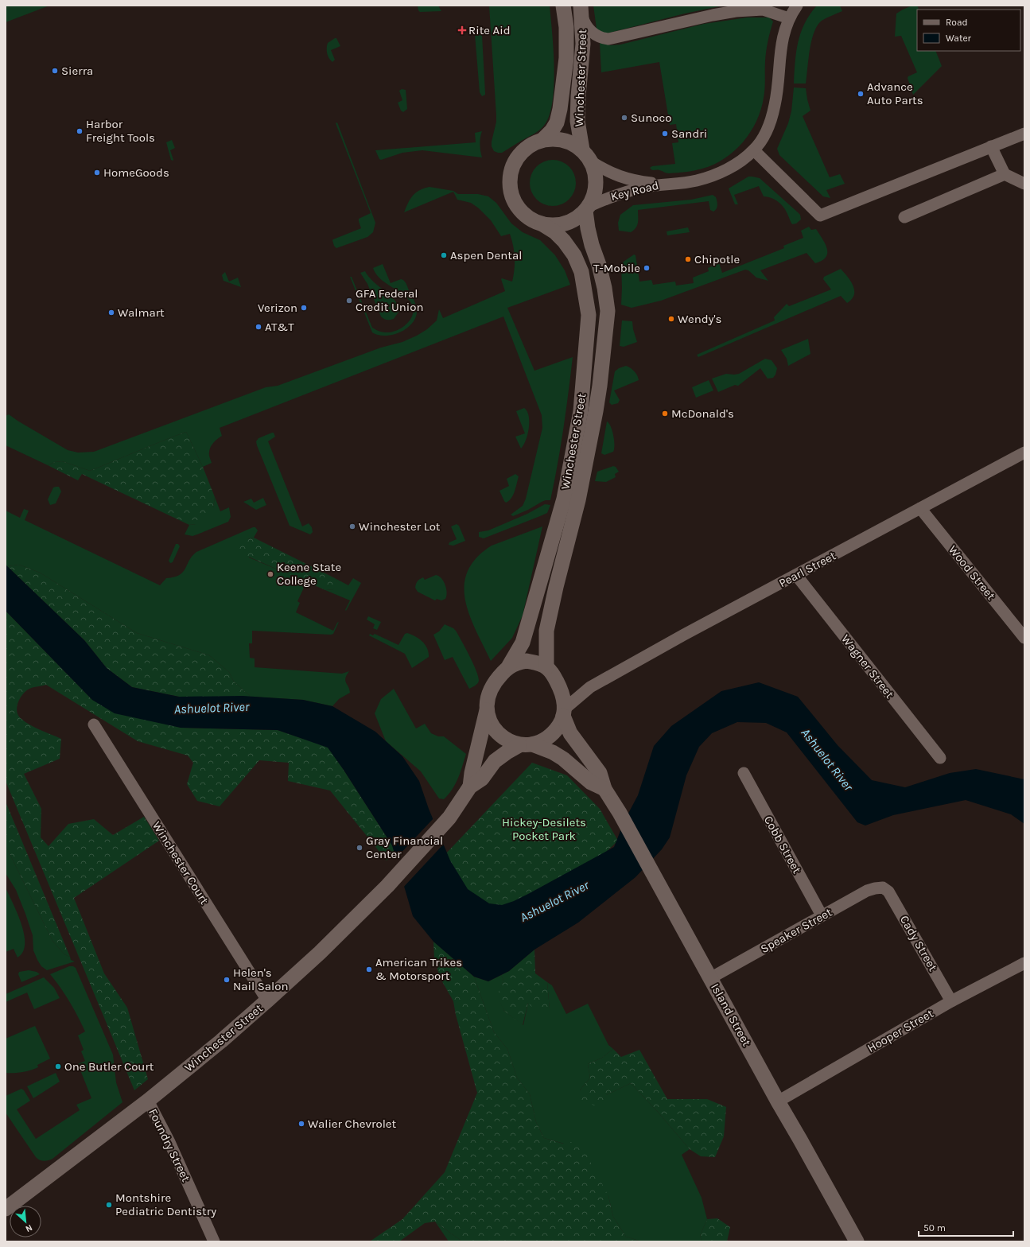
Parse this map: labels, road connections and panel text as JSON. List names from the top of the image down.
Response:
{
  "streets": {
    "street": [
      "Winchester Street",
      "Key Road",
      "Pearl Street",
      "Wood Street",
      "Wagner Street",
      "Cobb Street",
      "Winchester Court",
      "Speaker Street",
      "Cady Street",
      "Island Street",
      "Hooper Street",
      "Foundry Street"
    ]
  },
  "crossings": [
    ["Winchester Street", "Key Road"],
    ["Winchester Street", "Pearl Street"],
    ["Winchester Street", "Winchester Court"],
    ["Winchester Street", "Island Street"],
    ["Winchester Street", "Foundry Street"],
    ["Pearl Street", "Wood Street"],
    ["Pearl Street", "Wagner Street"],
    ["Pearl Street", "Island Street"],
    ["Cobb Street", "Speaker Street"],
    ["Speaker Street", "Cady Street"],
    ["Speaker Street", "Island Street"],
    ["Cady Street", "Hooper Street"],
    ["Island Street", "Hooper Street"]
  ],
  "water": ["Ashuelot River"],
  "parks": ["Hickey-Desilets Pocket Park"],
  "places": {
    "health": ["Rite Aid"],
    "other": [
      "Sierra",
      "Advance Auto Parts",
      "Sunoco",
      "Harbor Freight Tools",
      "Sandri",
      "HomeGoods",
      "Aspen Dental",
      "Chipotle",
      "T-Mobile",
      "GFA Federal Credit Union",
      "Verizon",
      "Walmart",
      "Wendy's",
      "AT&T",
      "McDonald's",
      "Winchester Lot",
      "Keene State College",
      "Gray Financial Center",
      "American Trikes & Motorsport",
      "Helen's Nail Salon",
      "One Butler Court",
      "Walier Chevrolet",
      "Montshire Pediatric Dentistry"
    ]
  },
  "legend": ["Road", "Water"],
  "scale_bar": "50 m",
  "north": "bottom right"
}
